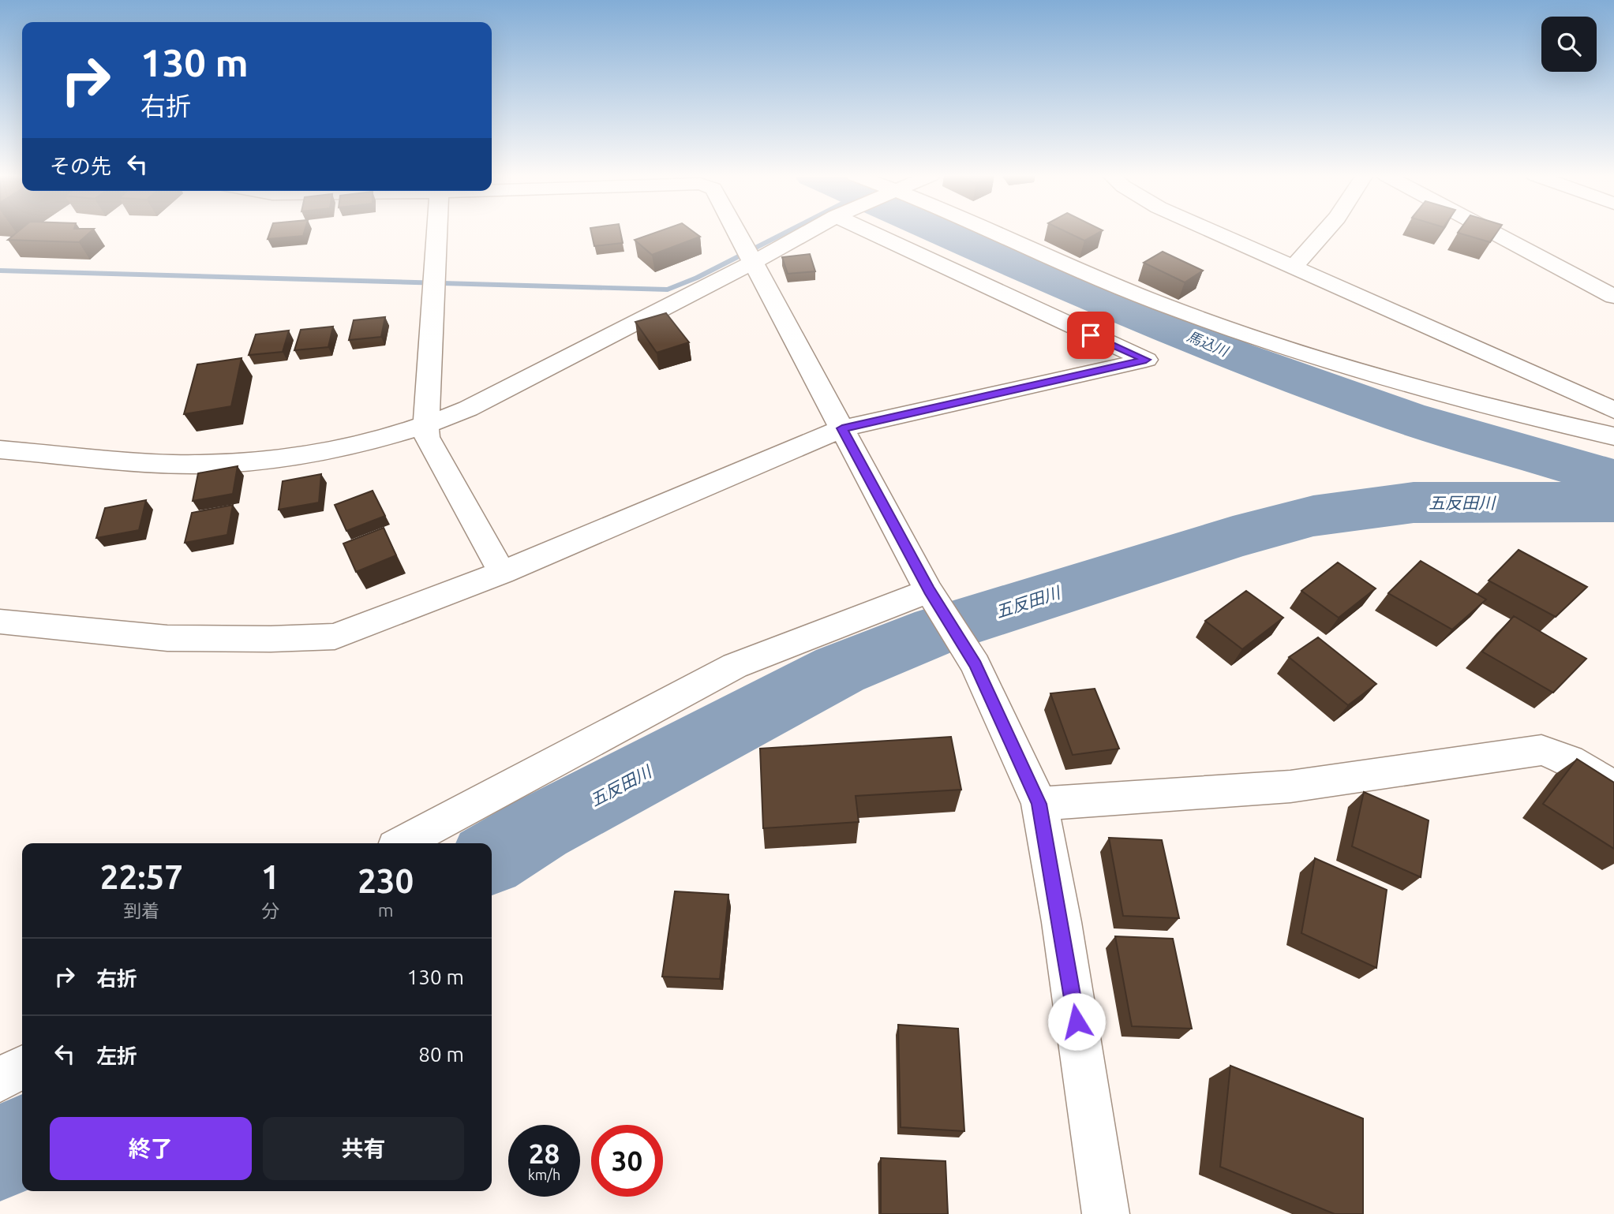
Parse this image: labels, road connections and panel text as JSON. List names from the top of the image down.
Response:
{
  "water": ["馬込川", "五反田川"],
  "page": {
    "turn": ["130 m", "右折"],
    "then": "その先",
    "eta": [
      "22:57",
      "到着",
      "1",
      "分",
      "230",
      "m"
    ],
    "list": [
      {
        "name": "右折",
        "value": "130 m"
      },
      {
        "name": "左折",
        "value": "80 m"
      }
    ],
    "buttons": ["終了", "共有"],
    "speed": "28 km/h",
    "limit": "30"
  }
}
